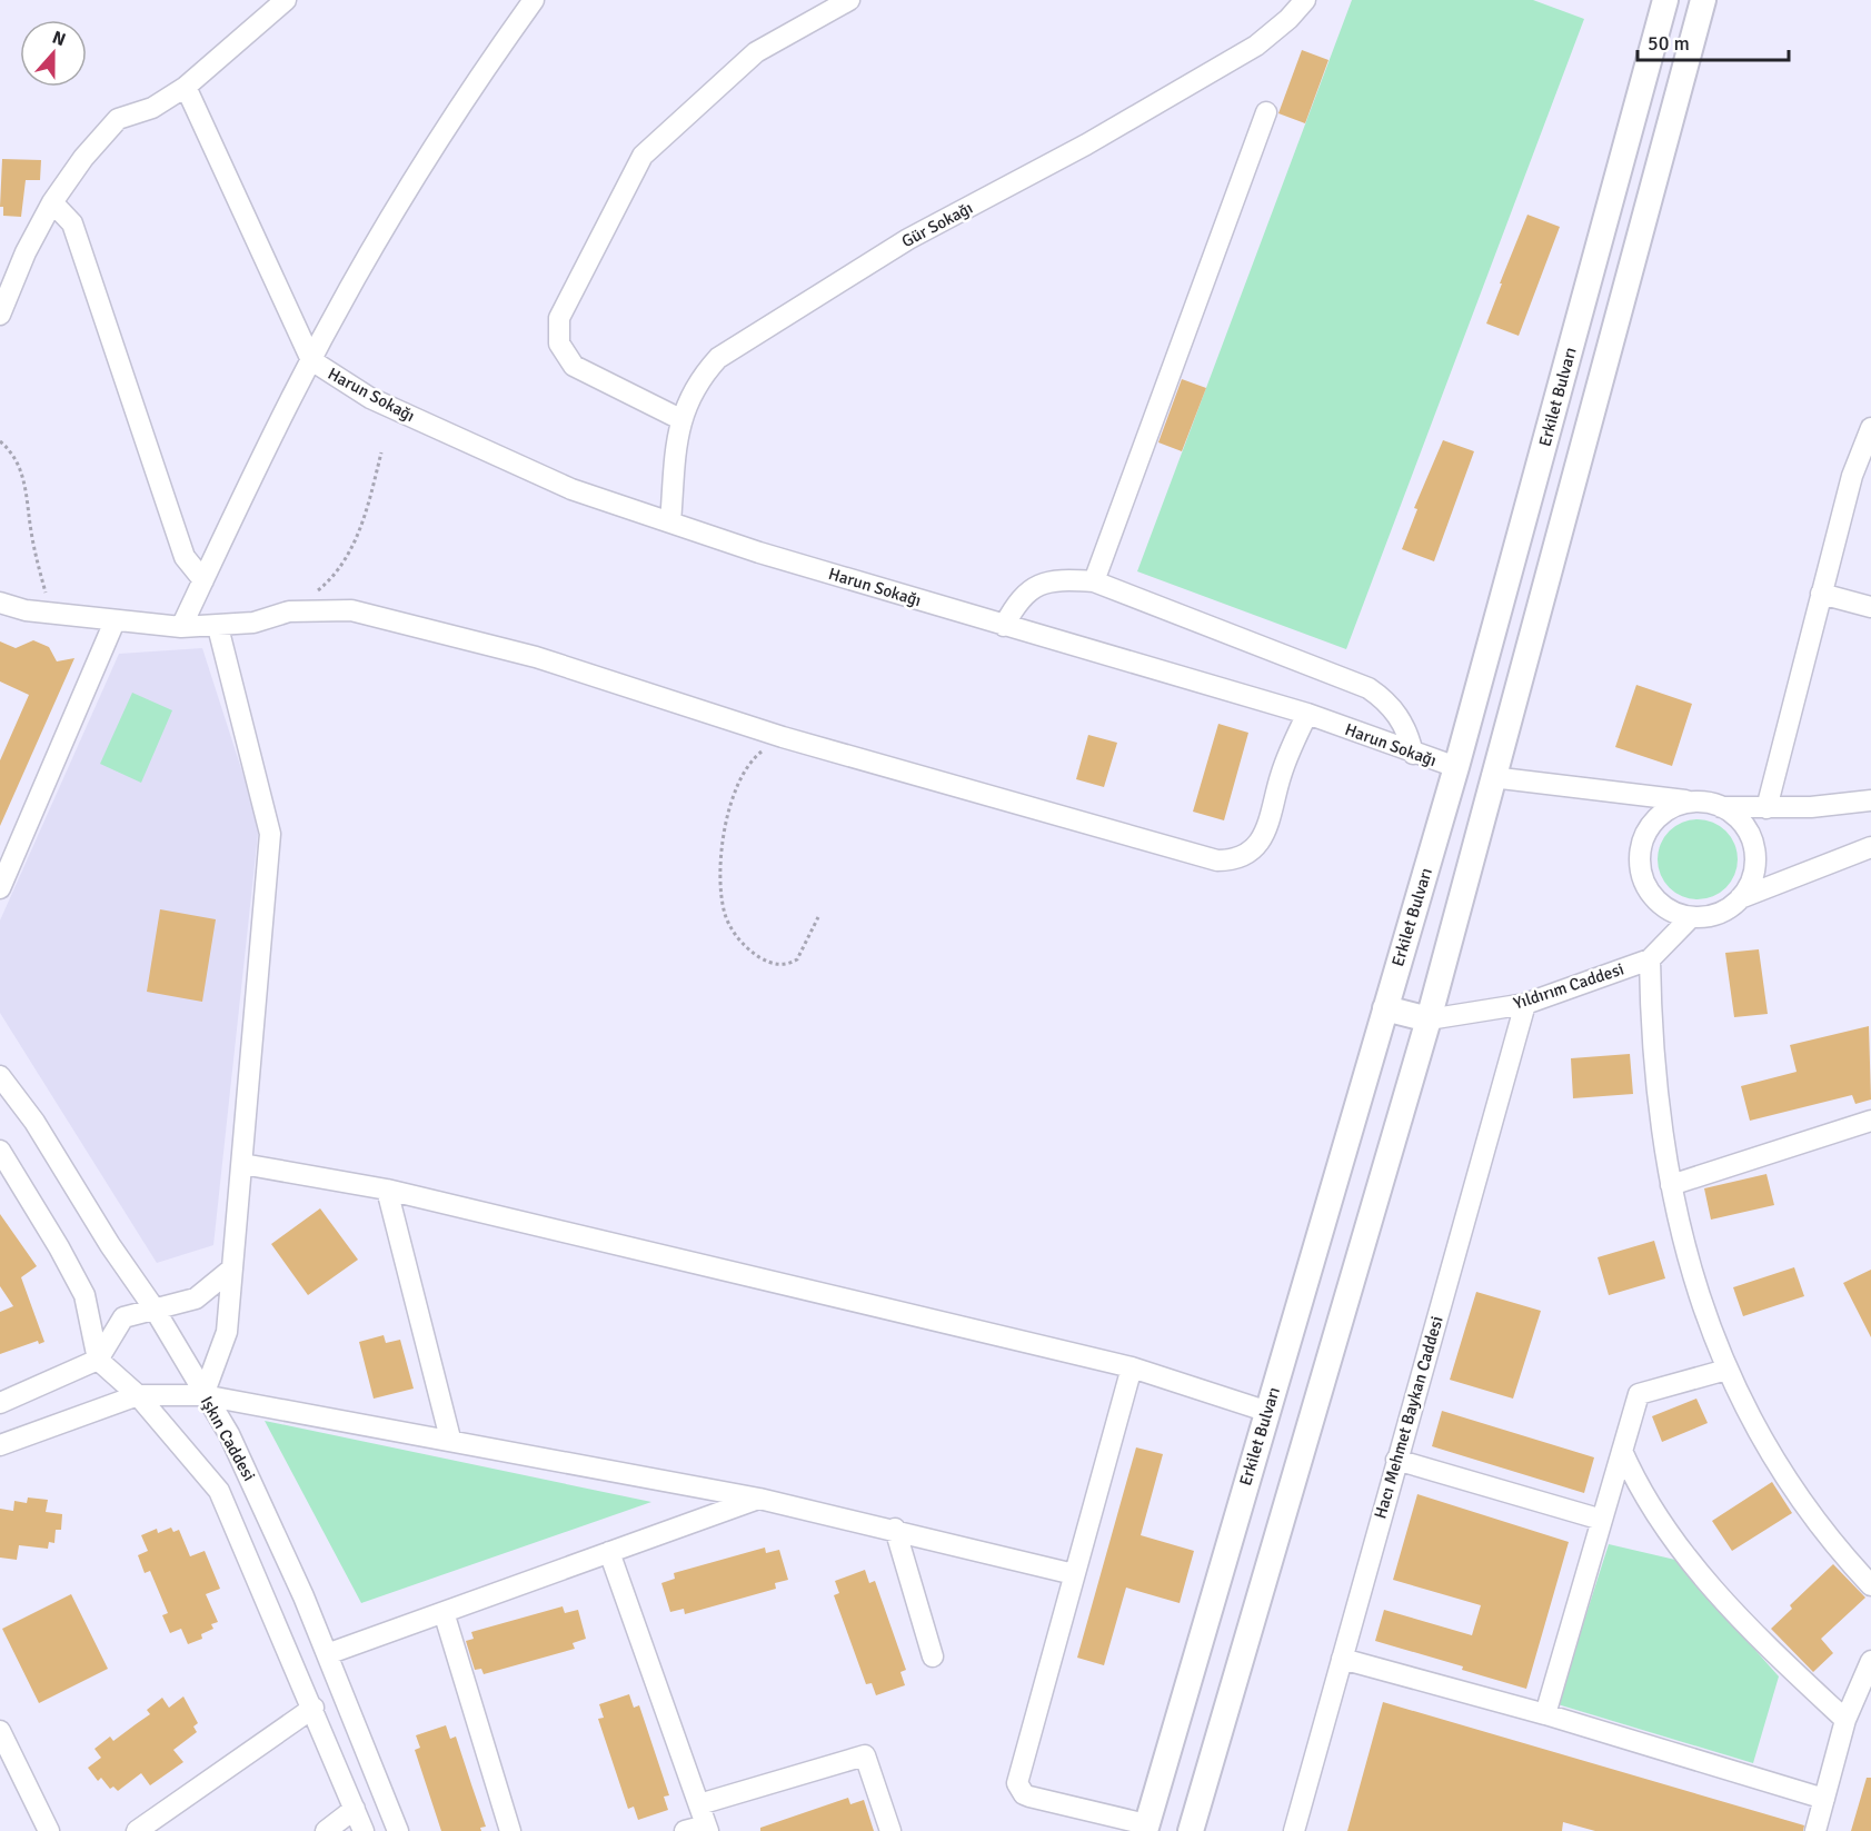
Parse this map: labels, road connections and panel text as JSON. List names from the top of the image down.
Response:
{
  "streets": {
    "main road": ["Erkilet Bulvarı"],
    "street": [
      "Gür Sokağı",
      "Harun Sokağı",
      "Yıldırım Caddesi",
      "Hacı Mehmet Baykan Caddesi",
      "Işkın Caddesi"
    ]
  },
  "crossings": [
    ["Gür Sokağı", "Harun Sokağı"],
    ["Harun Sokağı", "Erkilet Bulvarı"],
    ["Yıldırım Caddesi", "Hacı Mehmet Baykan Caddesi"]
  ],
  "scale_bar": "50 m",
  "north": "top"
}
